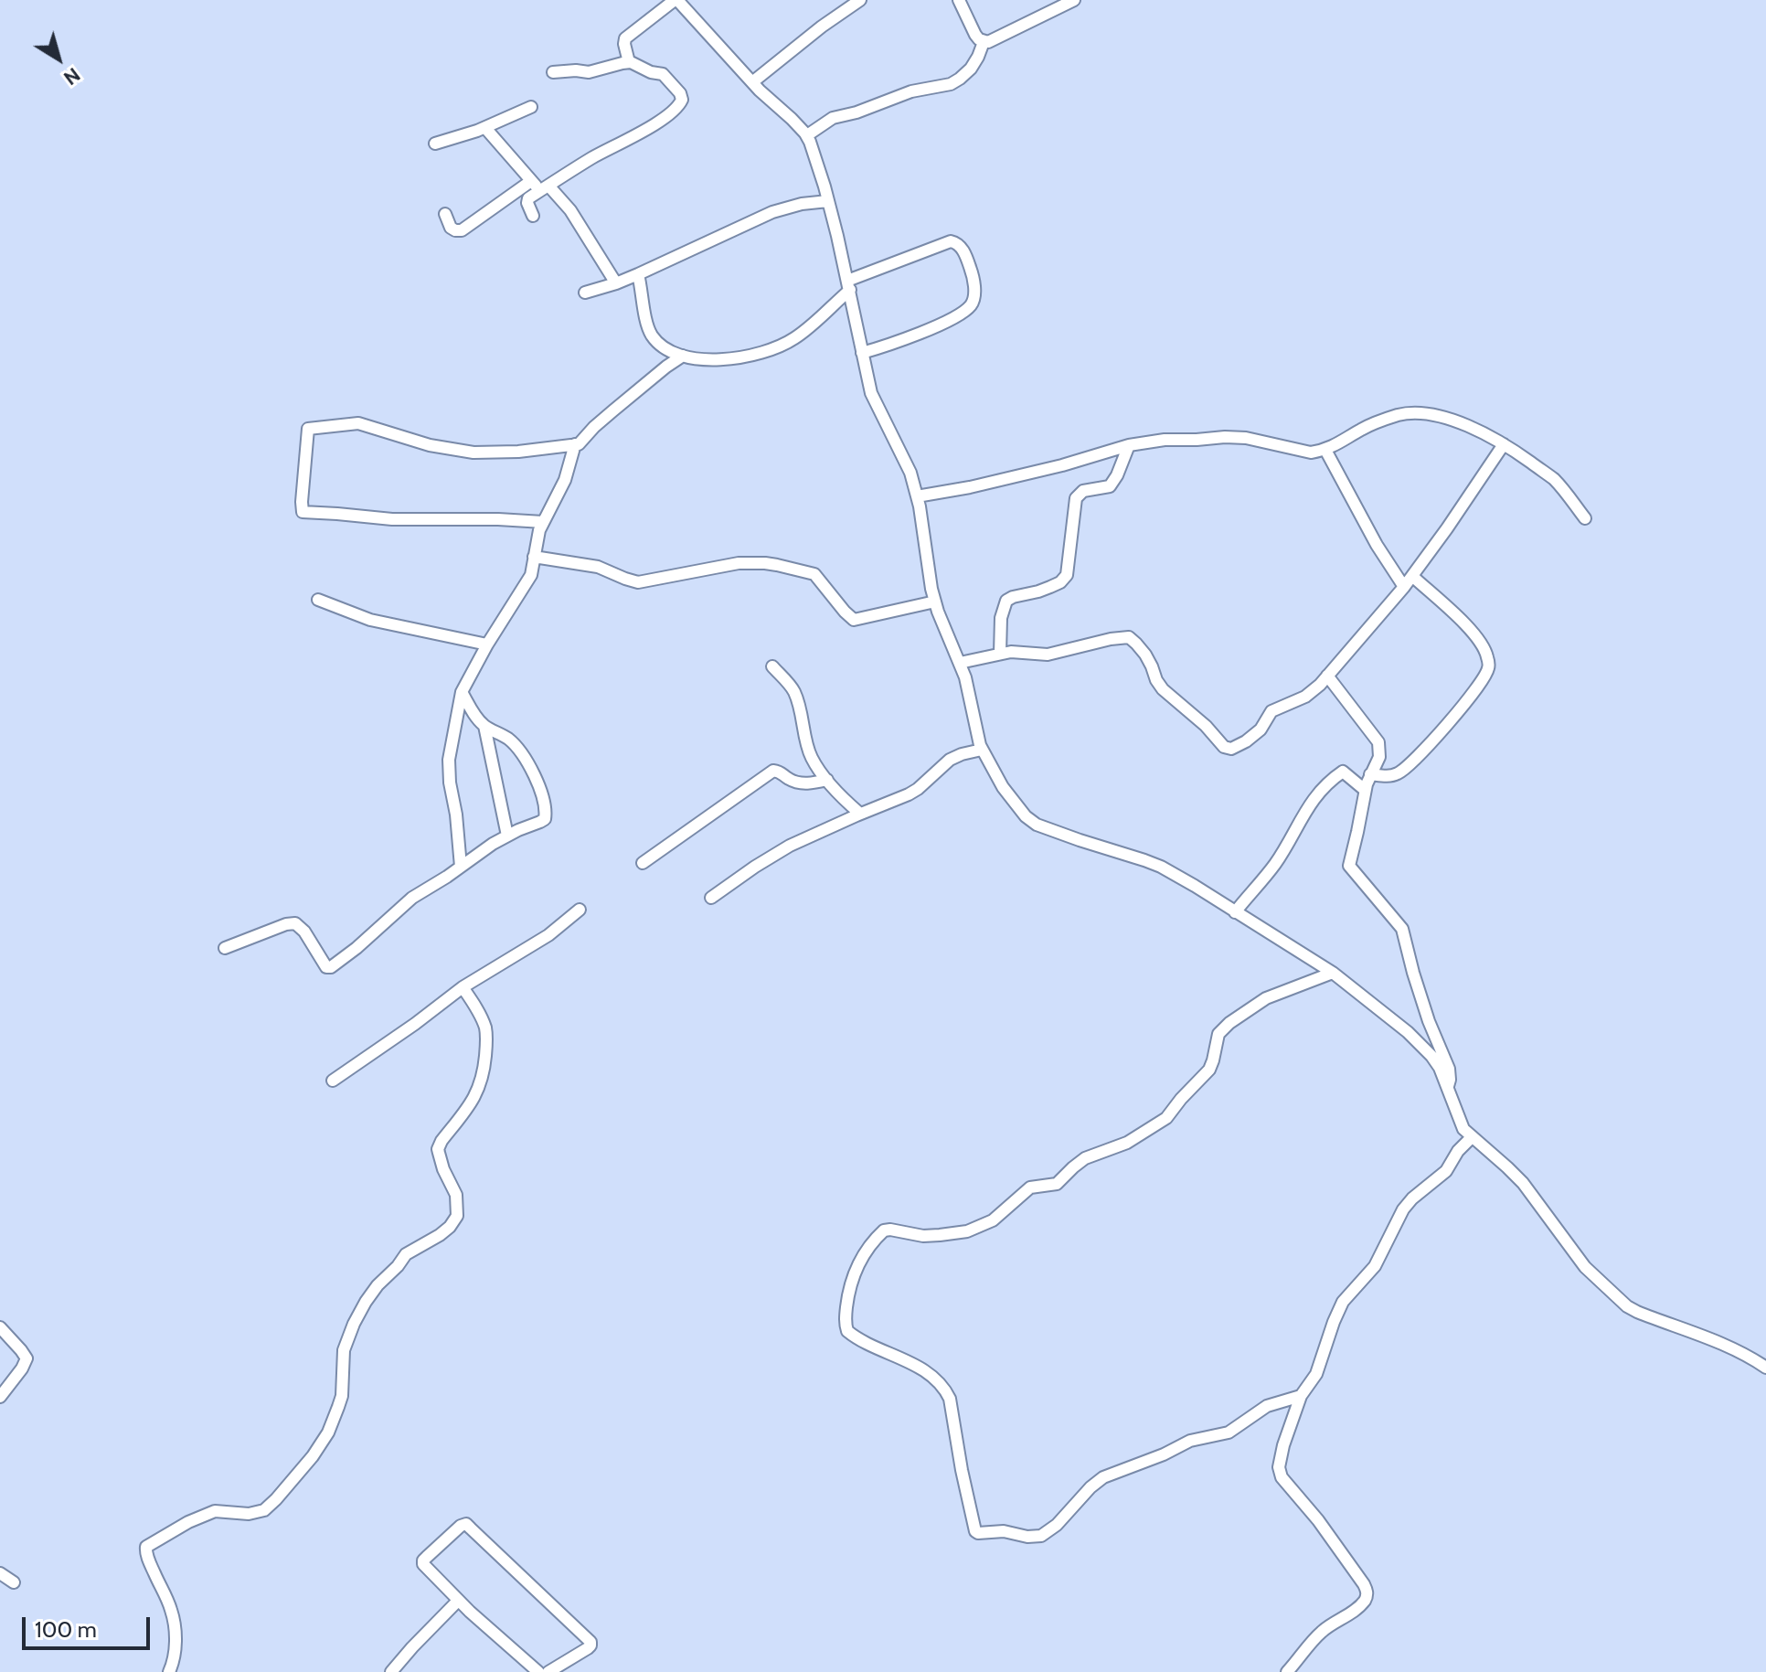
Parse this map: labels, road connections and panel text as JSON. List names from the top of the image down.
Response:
{
  "scale_bar": "100 m",
  "north": "bottom right"
}
